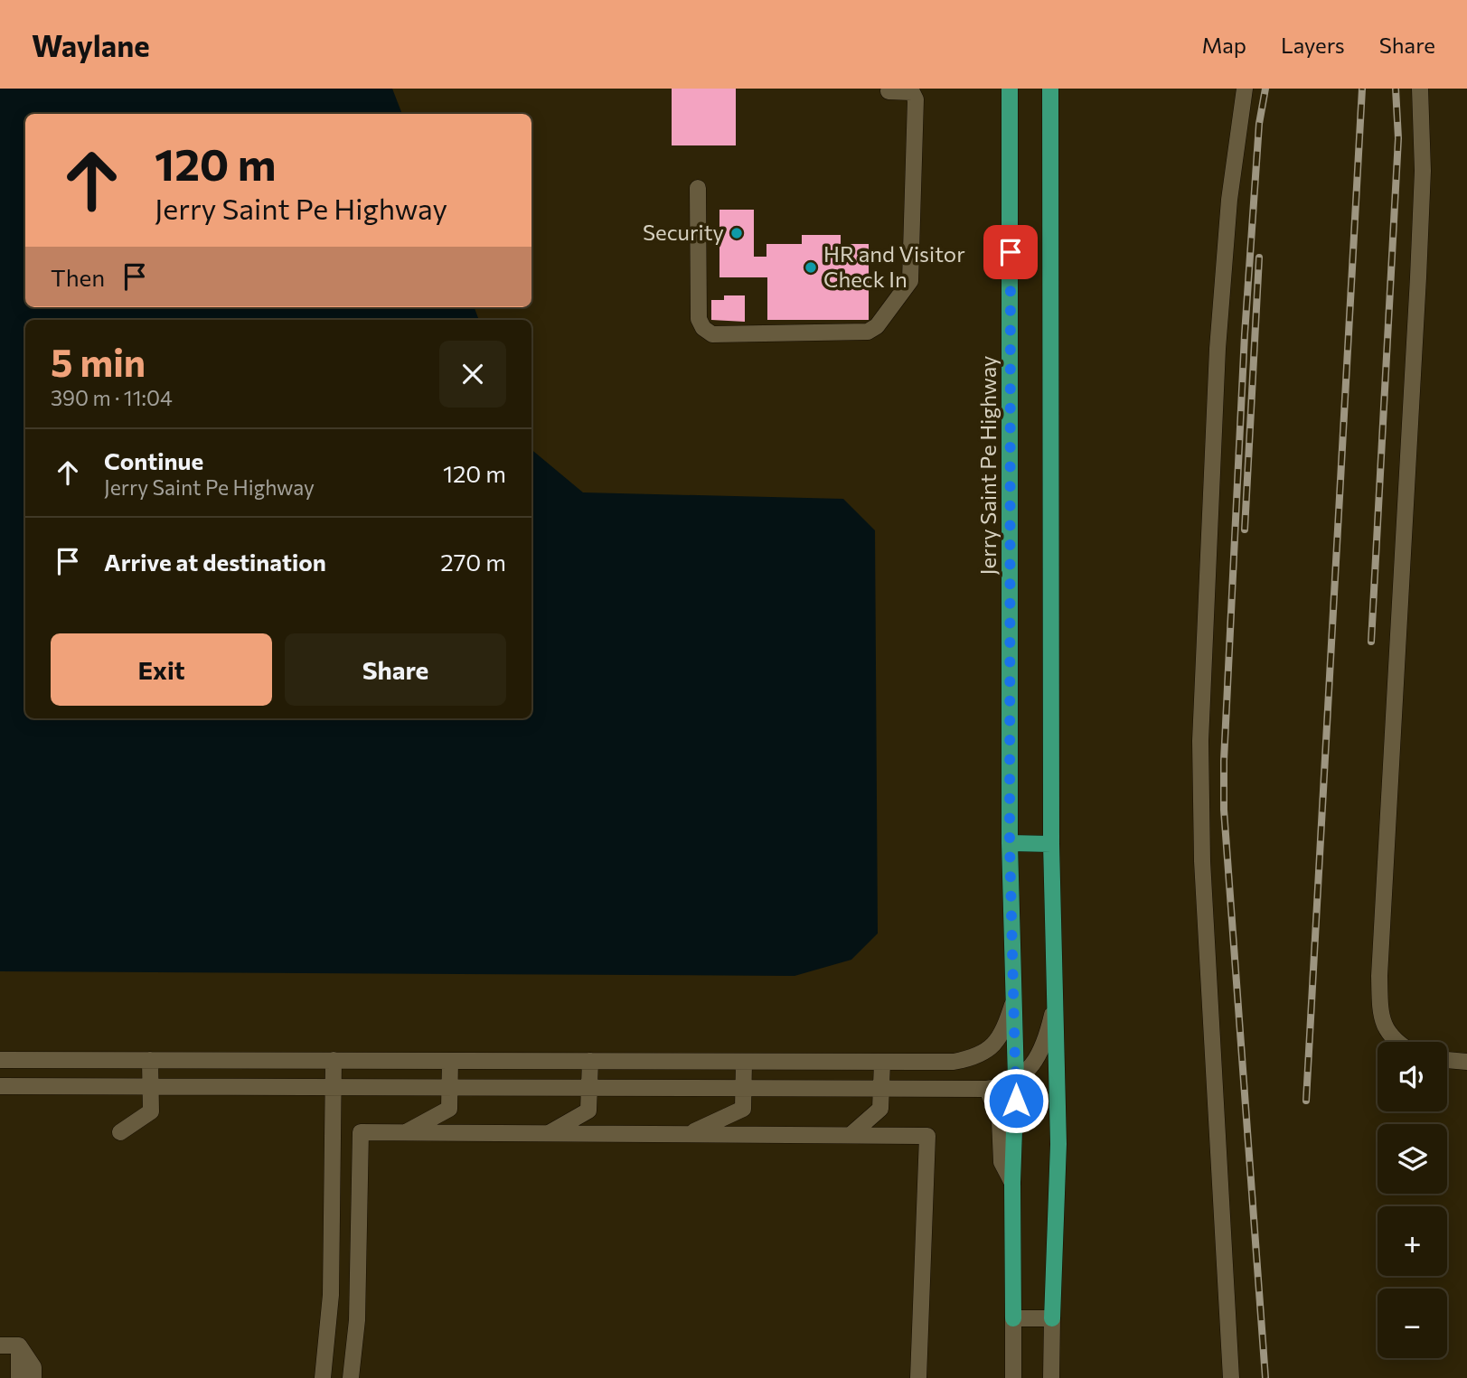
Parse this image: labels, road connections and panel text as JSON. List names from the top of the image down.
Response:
{
  "streets": {
    "main road": ["Jerry Saint Pe Highway"]
  },
  "places": ["Security", "HR and Visitor Check In"],
  "page": {
    "header": "Waylane",
    "nav": ["Map", "Layers", "Share"],
    "turn": ["120 m", "Jerry Saint Pe Highway"],
    "then": "Then",
    "heading": ["5 min", "390 m · 11:04"],
    "list": [
      {
        "name": "Continue",
        "note": "Jerry Saint Pe Highway",
        "value": "120 m"
      },
      {
        "name": "Arrive at destination",
        "value": "270 m"
      }
    ],
    "buttons": ["Exit", "Share"],
    "map_buttons": ["+", "−"]
  }
}
